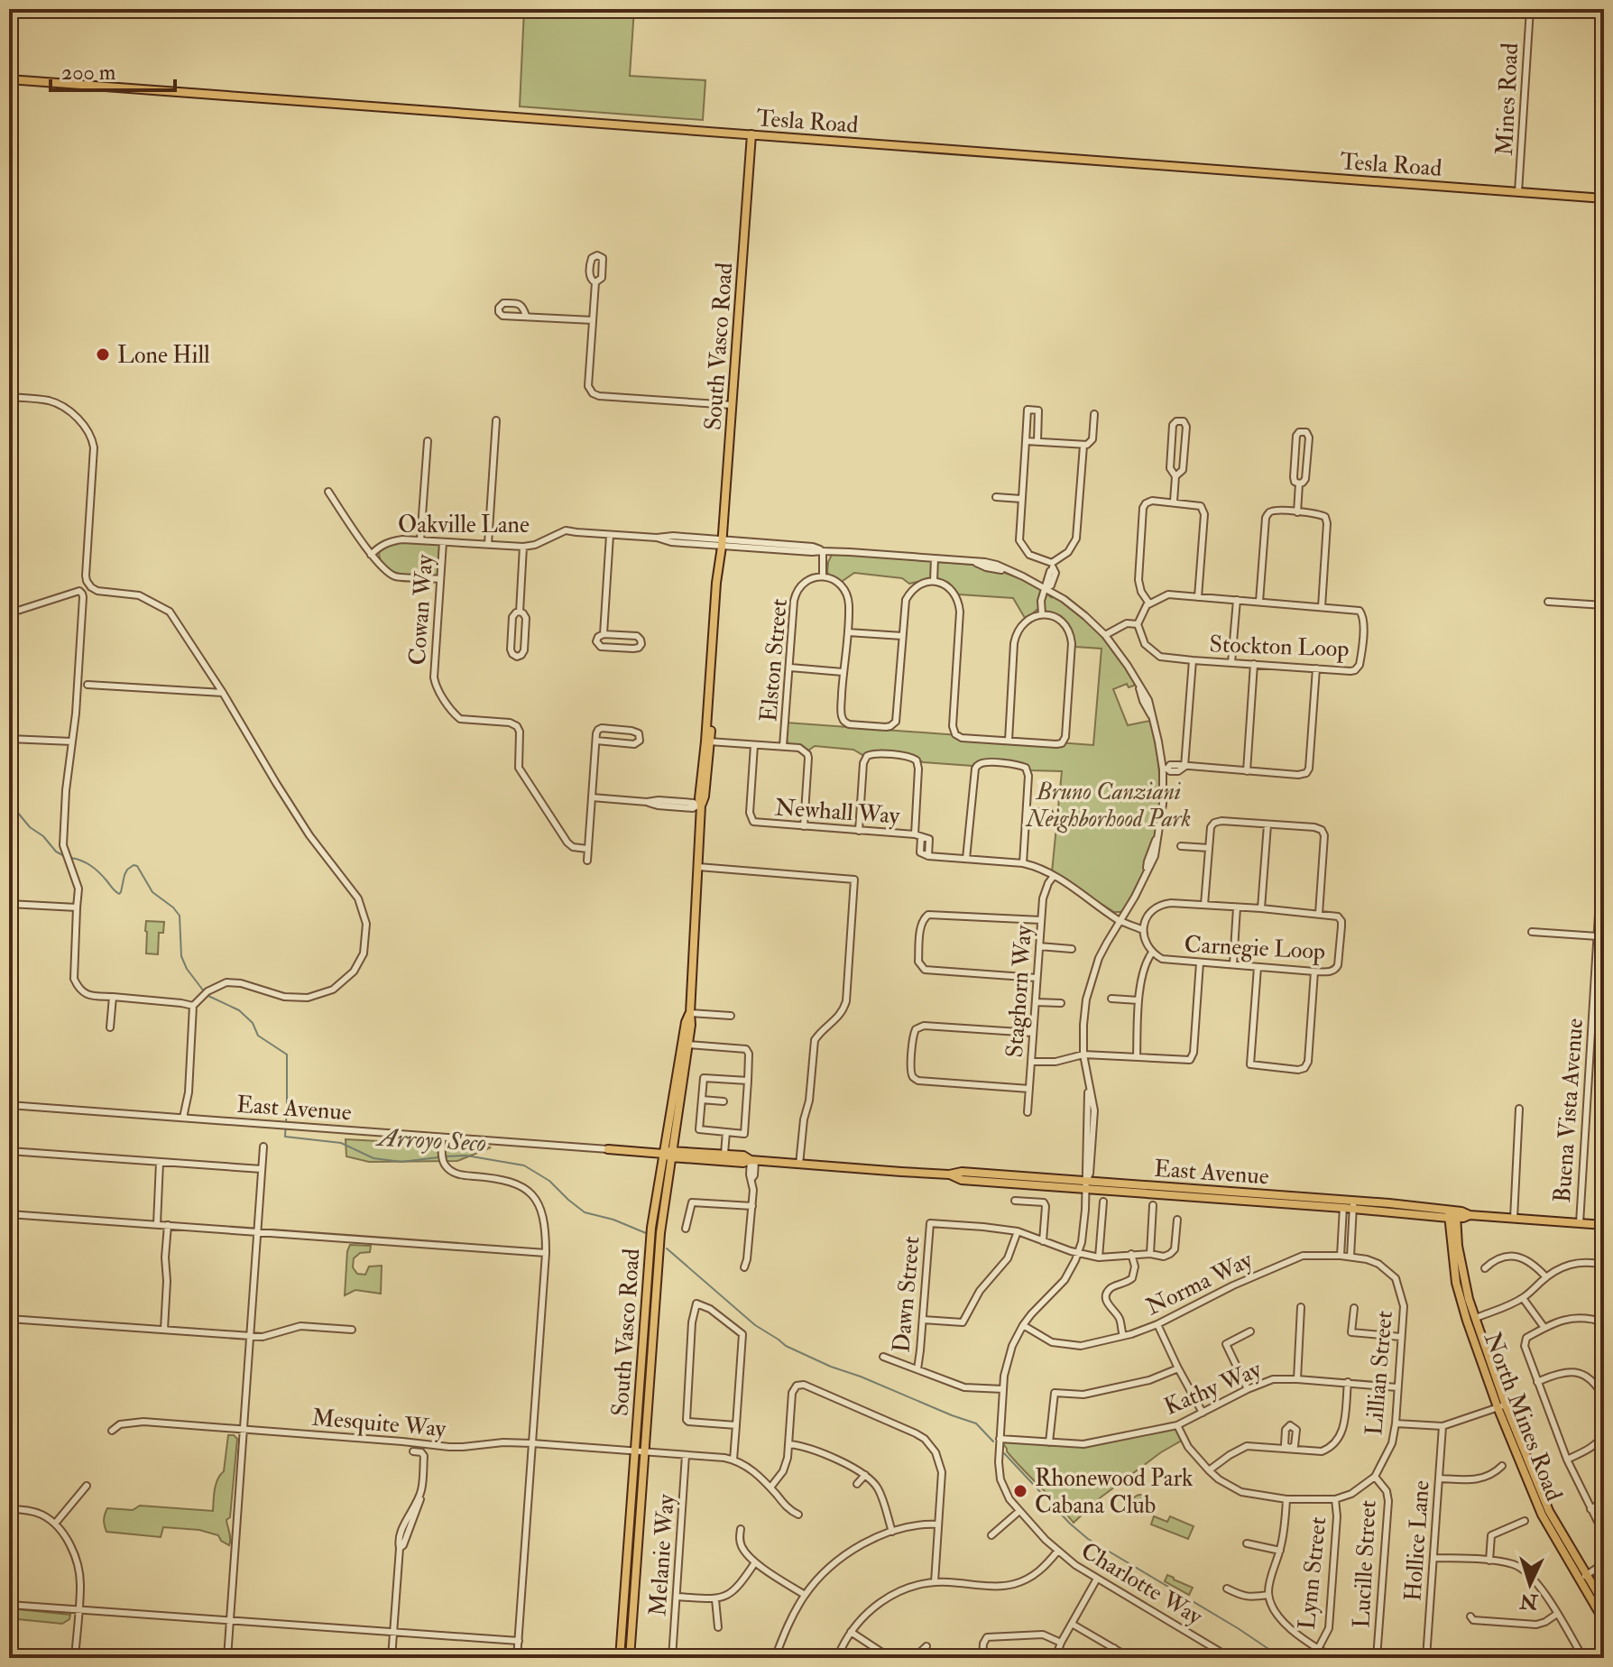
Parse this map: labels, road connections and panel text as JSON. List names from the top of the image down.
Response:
{
  "streets": {
    "main road": [
      "Tesla Road",
      "South Vasco Road",
      "East Avenue",
      "North Mines Road"
    ],
    "street": [
      "Mines Road",
      "Oakville Lane",
      "Cowan Way",
      "Stockton Loop",
      "Elston Street",
      "Newhall Way",
      "Carnegie Loop",
      "Staghorn Way",
      "Buena Vista Avenue",
      "Norma Way",
      "Dawn Street",
      "Lillian Street",
      "Kathy Way",
      "Mesquite Way",
      "Hollice Lane",
      "Melanie Way",
      "Lucille Street",
      "Lynn Street",
      "Charlotte Way"
    ]
  },
  "crossings": [
    ["Mines Road", "Tesla Road"],
    ["Tesla Road", "South Vasco Road"],
    ["South Vasco Road", "Oakville Lane"],
    ["South Vasco Road", "East Avenue"],
    ["South Vasco Road", "Mesquite Way"],
    ["South Vasco Road", "Charlotte Way"],
    ["Oakville Lane", "Cowan Way"],
    ["Oakville Lane", "Charlotte Way"],
    ["East Avenue", "Buena Vista Avenue"],
    ["East Avenue", "North Mines Road"],
    ["East Avenue", "Charlotte Way"],
    ["Norma Way", "Lillian Street"],
    ["Norma Way", "Charlotte Way"],
    ["Lillian Street", "Kathy Way"],
    ["Lillian Street", "Lucille Street"],
    ["Kathy Way", "Charlotte Way"],
    ["Mesquite Way", "Melanie Way"]
  ],
  "water": ["Arroyo Seco"],
  "parks": ["Bruno Canziani Neighborhood Park"],
  "places": ["Lone Hill", "Rhonewood Park Cabana Club"],
  "scale_bar": "200 m",
  "north": "bottom"
}
